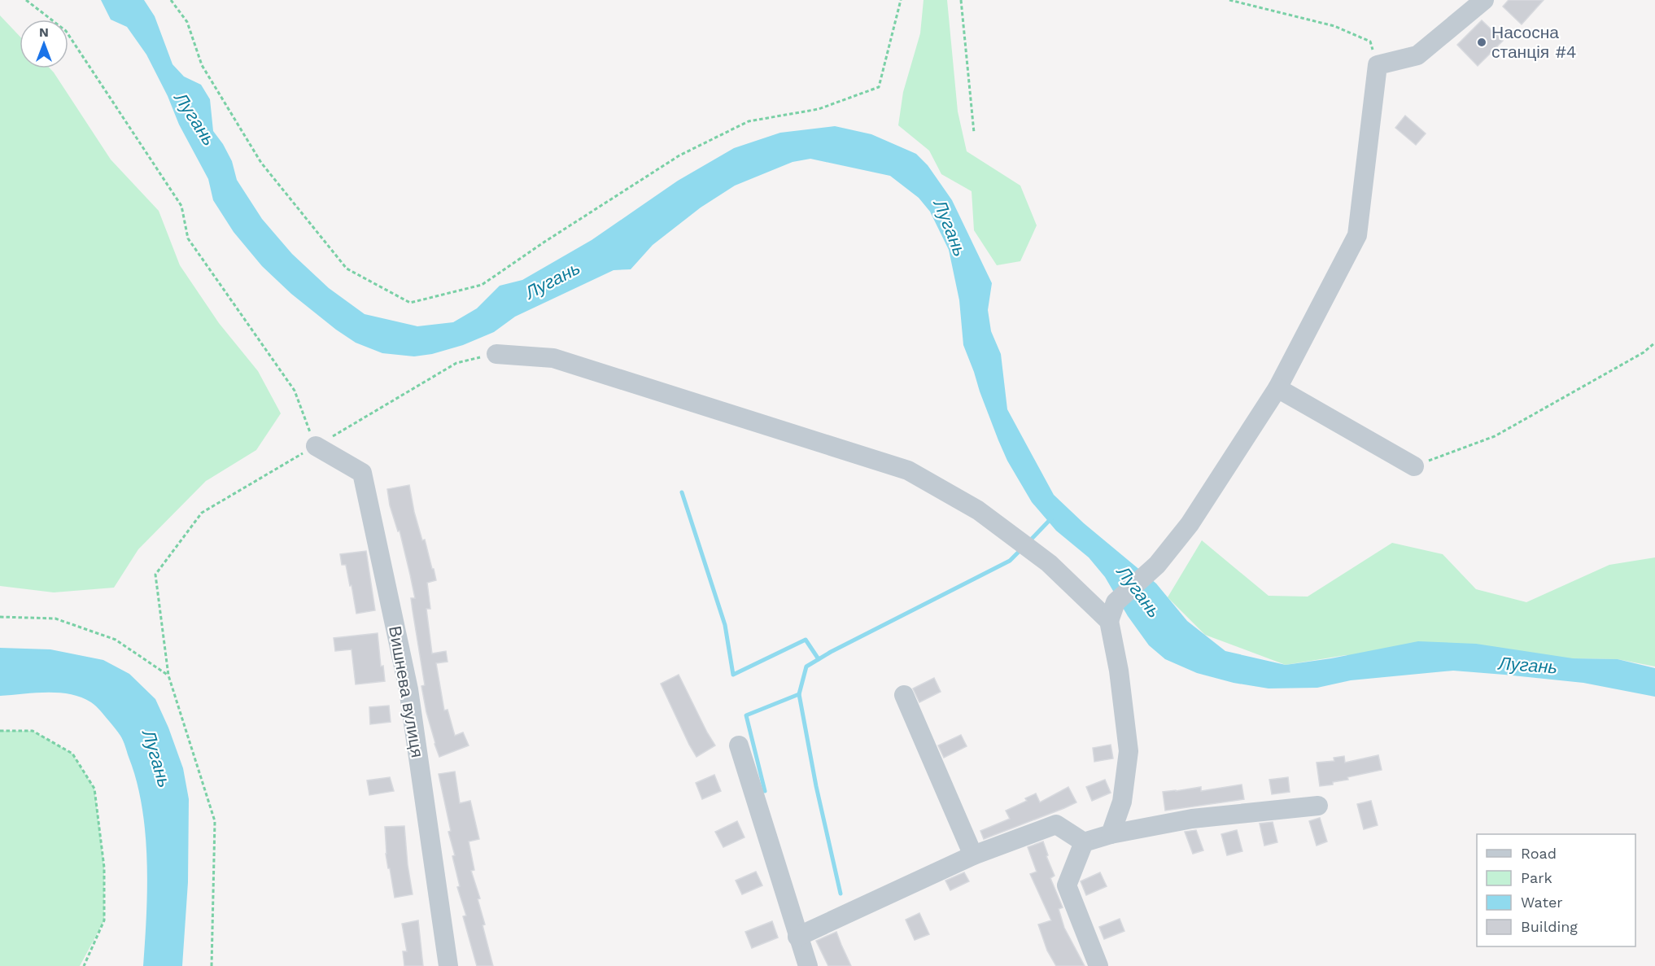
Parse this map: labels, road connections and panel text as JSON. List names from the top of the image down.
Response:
{
  "streets": {
    "street": ["Вишнева вулиця"]
  },
  "water": ["Лугань"],
  "places": ["Насосна станція #4"],
  "legend": [
    "Road",
    "Park",
    "Water",
    "Building"
  ],
  "north": "top"
}
